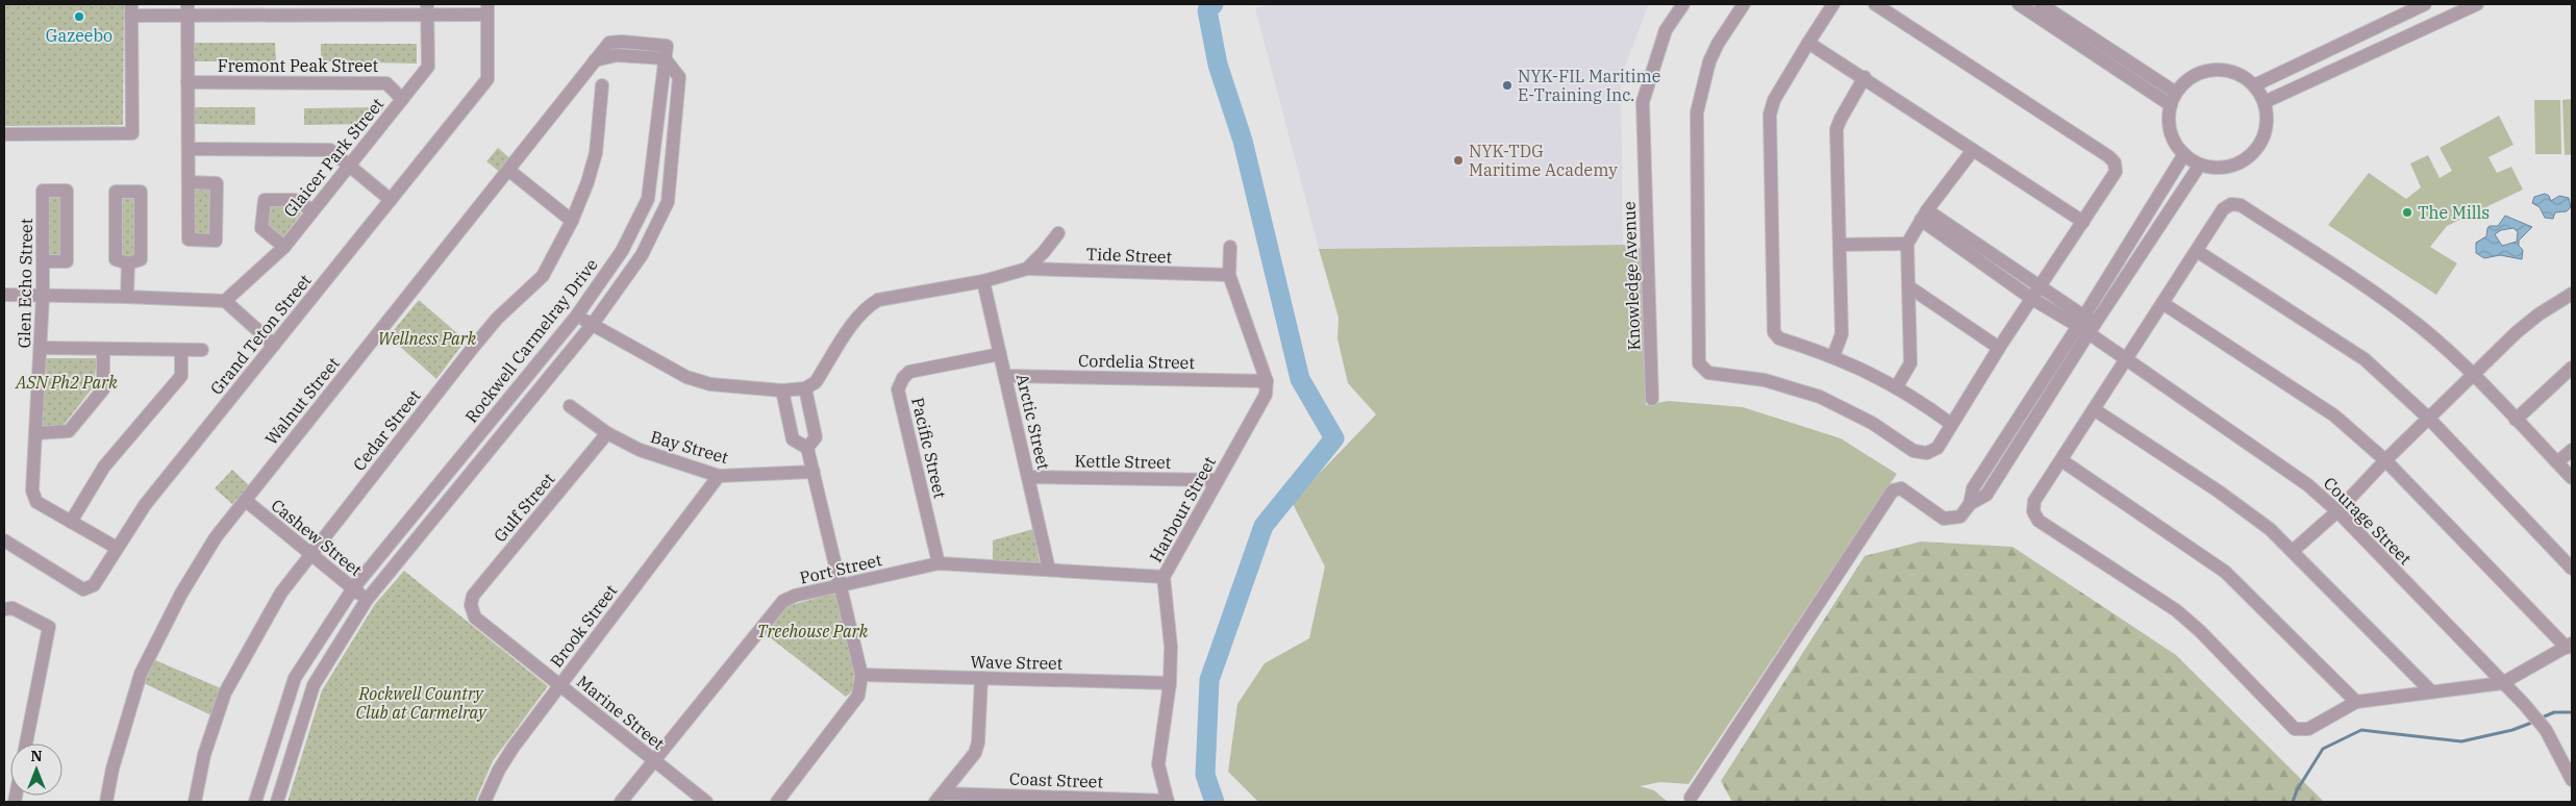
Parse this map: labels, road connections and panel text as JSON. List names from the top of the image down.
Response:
{
  "streets": {
    "street": [
      "Fremont Peak Street",
      "Glaicer Park Street",
      "Tide Street",
      "Knowledge Avenue",
      "Glen Echo Street",
      "Grand Teton Street",
      "Rockwell Carmelray Drive",
      "Cordelia Street",
      "Walnut Street",
      "Arctic Street",
      "Cedar Street",
      "Bay Street",
      "Pacific Street",
      "Kettle Street",
      "Gulf Street",
      "Harbour Street",
      "Courage Street",
      "Cashew Street",
      "Port Street",
      "Brook Street",
      "Wave Street",
      "Marine Street",
      "Coast Street"
    ]
  },
  "crossings": [
    ["Fremont Peak Street", "Glaicer Park Street"],
    ["Glen Echo Street", "Grand Teton Street"],
    ["Rockwell Carmelray Drive", "Walnut Street"],
    ["Rockwell Carmelray Drive", "Cashew Street"],
    ["Cordelia Street", "Arctic Street"],
    ["Cordelia Street", "Harbour Street"],
    ["Walnut Street", "Cashew Street"],
    ["Arctic Street", "Pacific Street"],
    ["Arctic Street", "Kettle Street"],
    ["Arctic Street", "Port Street"],
    ["Cedar Street", "Cashew Street"],
    ["Bay Street", "Gulf Street"],
    ["Bay Street", "Brook Street"],
    ["Pacific Street", "Port Street"],
    ["Kettle Street", "Harbour Street"],
    ["Gulf Street", "Marine Street"],
    ["Harbour Street", "Port Street"],
    ["Harbour Street", "Wave Street"],
    ["Harbour Street", "Coast Street"],
    ["Port Street", "Marine Street"],
    ["Brook Street", "Marine Street"]
  ],
  "parks": [
    "Wellness Park",
    "ASN Ph2 Park",
    "Treehouse Park",
    "Rockwell Country Club at Carmelray"
  ],
  "places": [
    "Gazeebo",
    "NYK-FIL Maritime E-Training Inc.",
    "NYK-TDG Maritime Academy",
    "The Mills"
  ],
  "north": "top"
}
